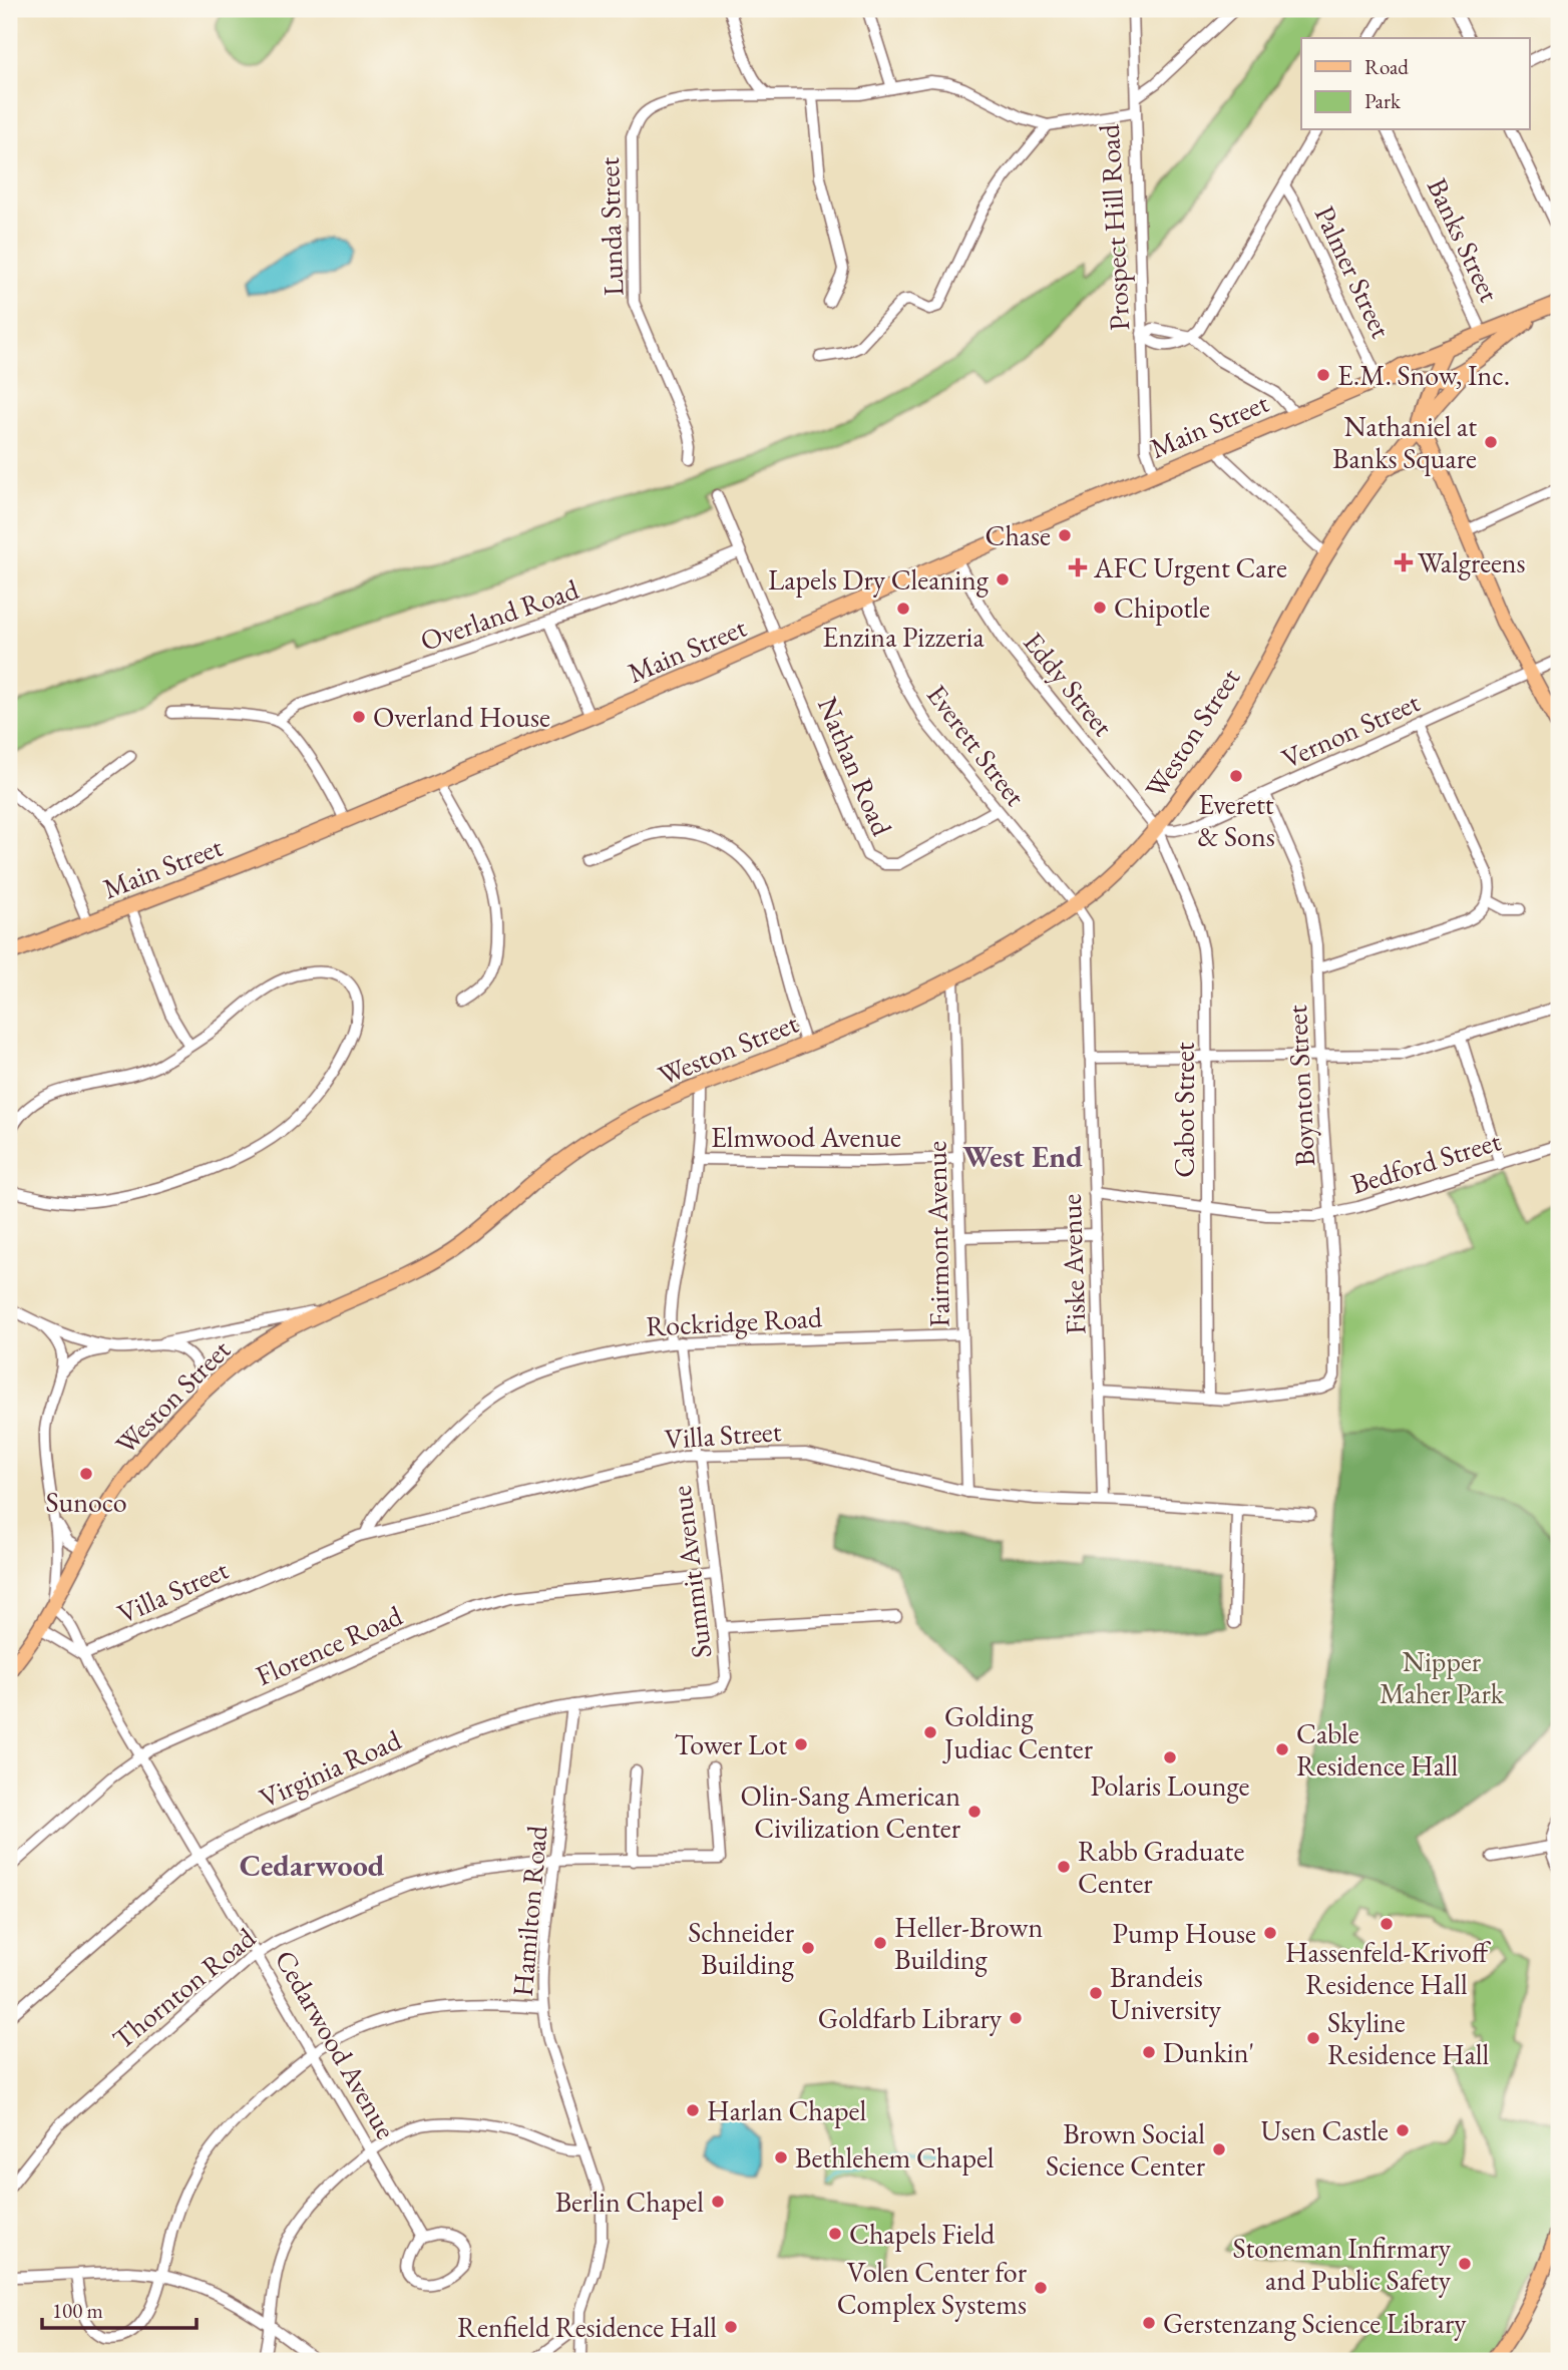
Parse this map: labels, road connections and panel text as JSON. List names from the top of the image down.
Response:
{
  "streets": {
    "main road": ["Main Street", "Weston Street"],
    "street": [
      "Lunda Street",
      "Prospect Hill Road",
      "Banks Street",
      "Palmer Street",
      "Overland Road",
      "Eddy Street",
      "Vernon Street",
      "Everett Street",
      "Nathan Road",
      "Boynton Street",
      "Cabot Street",
      "Elmwood Avenue",
      "Bedford Street",
      "Fairmont Avenue",
      "Fiske Avenue",
      "Rockridge Road",
      "Villa Street",
      "Summit Avenue",
      "Florence Road",
      "Virginia Road",
      "Hamilton Road",
      "Thornton Road",
      "Cedarwood Avenue"
    ]
  },
  "crossings": [
    ["Lunda Street", "Prospect Hill Road"],
    ["Prospect Hill Road", "Main Street"],
    ["Banks Street", "Main Street"],
    ["Palmer Street", "Main Street"],
    ["Main Street", "Eddy Street"],
    ["Main Street", "Weston Street"],
    ["Main Street", "Everett Street"],
    ["Main Street", "Nathan Road"],
    ["Eddy Street", "Vernon Street"],
    ["Eddy Street", "Weston Street"],
    ["Eddy Street", "Cabot Street"],
    ["Vernon Street", "Weston Street"],
    ["Vernon Street", "Boynton Street"],
    ["Vernon Street", "Cabot Street"],
    ["Weston Street", "Everett Street"],
    ["Weston Street", "Cabot Street"],
    ["Weston Street", "Fairmont Avenue"],
    ["Weston Street", "Fiske Avenue"],
    ["Weston Street", "Summit Avenue"],
    ["Weston Street", "Cedarwood Avenue"],
    ["Everett Street", "Nathan Road"],
    ["Everett Street", "Fiske Avenue"],
    ["Boynton Street", "Cabot Street"],
    ["Boynton Street", "Bedford Street"],
    ["Cabot Street", "Bedford Street"],
    ["Elmwood Avenue", "Fairmont Avenue"],
    ["Elmwood Avenue", "Summit Avenue"],
    ["Bedford Street", "Fiske Avenue"],
    ["Fairmont Avenue", "Rockridge Road"],
    ["Fairmont Avenue", "Villa Street"],
    ["Fiske Avenue", "Villa Street"],
    ["Rockridge Road", "Villa Street"],
    ["Rockridge Road", "Summit Avenue"],
    ["Villa Street", "Summit Avenue"],
    ["Villa Street", "Cedarwood Avenue"],
    ["Summit Avenue", "Florence Road"],
    ["Summit Avenue", "Virginia Road"],
    ["Florence Road", "Cedarwood Avenue"],
    ["Virginia Road", "Hamilton Road"],
    ["Virginia Road", "Cedarwood Avenue"],
    ["Hamilton Road", "Thornton Road"],
    ["Thornton Road", "Cedarwood Avenue"]
  ],
  "districts": ["West End", "Cedarwood"],
  "parks": ["Nipper Maher Park"],
  "places": {
    "other": [
      "E.M. Snow, Inc.",
      "Nathaniel at Banks Square",
      "Chase",
      "Lapels Dry Cleaning",
      "Chipotle",
      "Enzina Pizzeria",
      "Overland House",
      "Everett & Sons",
      "Sunoco",
      "Golding Judiac Center",
      "Tower Lot",
      "Cable Residence Hall",
      "Polaris Lounge",
      "Olin-Sang American Civilization Center",
      "Rabb Graduate Center",
      "Hassenfeld-Krivoff Residence Hall",
      "Pump House",
      "Heller-Brown Building",
      "Schneider Building",
      "Brandeis University",
      "Goldfarb Library",
      "Skyline Residence Hall",
      "Dunkin'",
      "Harlan Chapel",
      "Usen Castle",
      "Brown Social Science Center",
      "Bethlehem Chapel",
      "Berlin Chapel",
      "Chapels Field",
      "Stoneman Infirmary and Public Safety",
      "Volen Center for Complex Systems",
      "Gerstenzang Science Library",
      "Renfield Residence Hall"
    ],
    "health": ["Walgreens", "AFC Urgent Care"]
  },
  "legend": ["Road", "Park"],
  "scale_bar": "100 m"
}
